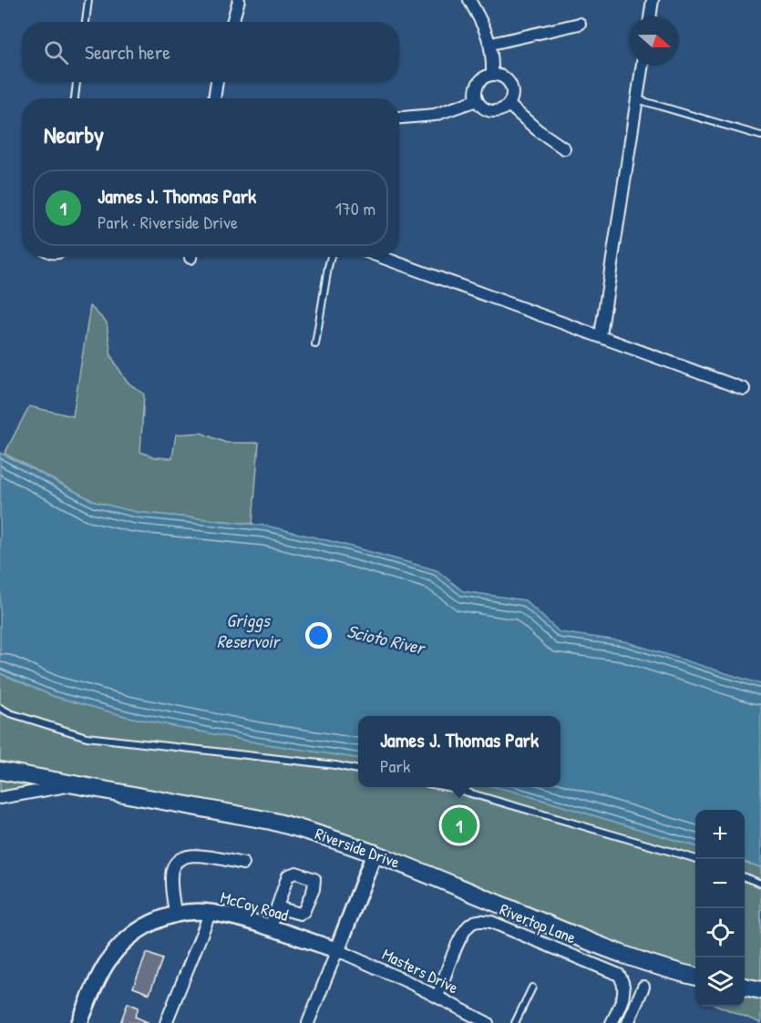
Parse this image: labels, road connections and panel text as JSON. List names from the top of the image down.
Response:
{
  "streets": {
    "main road": ["Riverside Drive", "McCoy Road"],
    "street": ["Rivertop Lane", "Masters Drive"]
  },
  "crossings": [
    ["McCoy Road", "Masters Drive"],
    ["Rivertop Lane", "Masters Drive"]
  ],
  "water": ["Griggs Reservoir", "Scioto River"],
  "north": "right",
  "page": {
    "search": "Search here",
    "heading": "Nearby",
    "list": [
      {
        "mark": "1",
        "name": "James J. Thomas Park",
        "note": "Park · Riverside Drive",
        "value": "170 m"
      }
    ],
    "popup": ["James J. Thomas Park", "Park"],
    "pins": "1",
    "map_buttons": ["+", "−"]
  }
}
